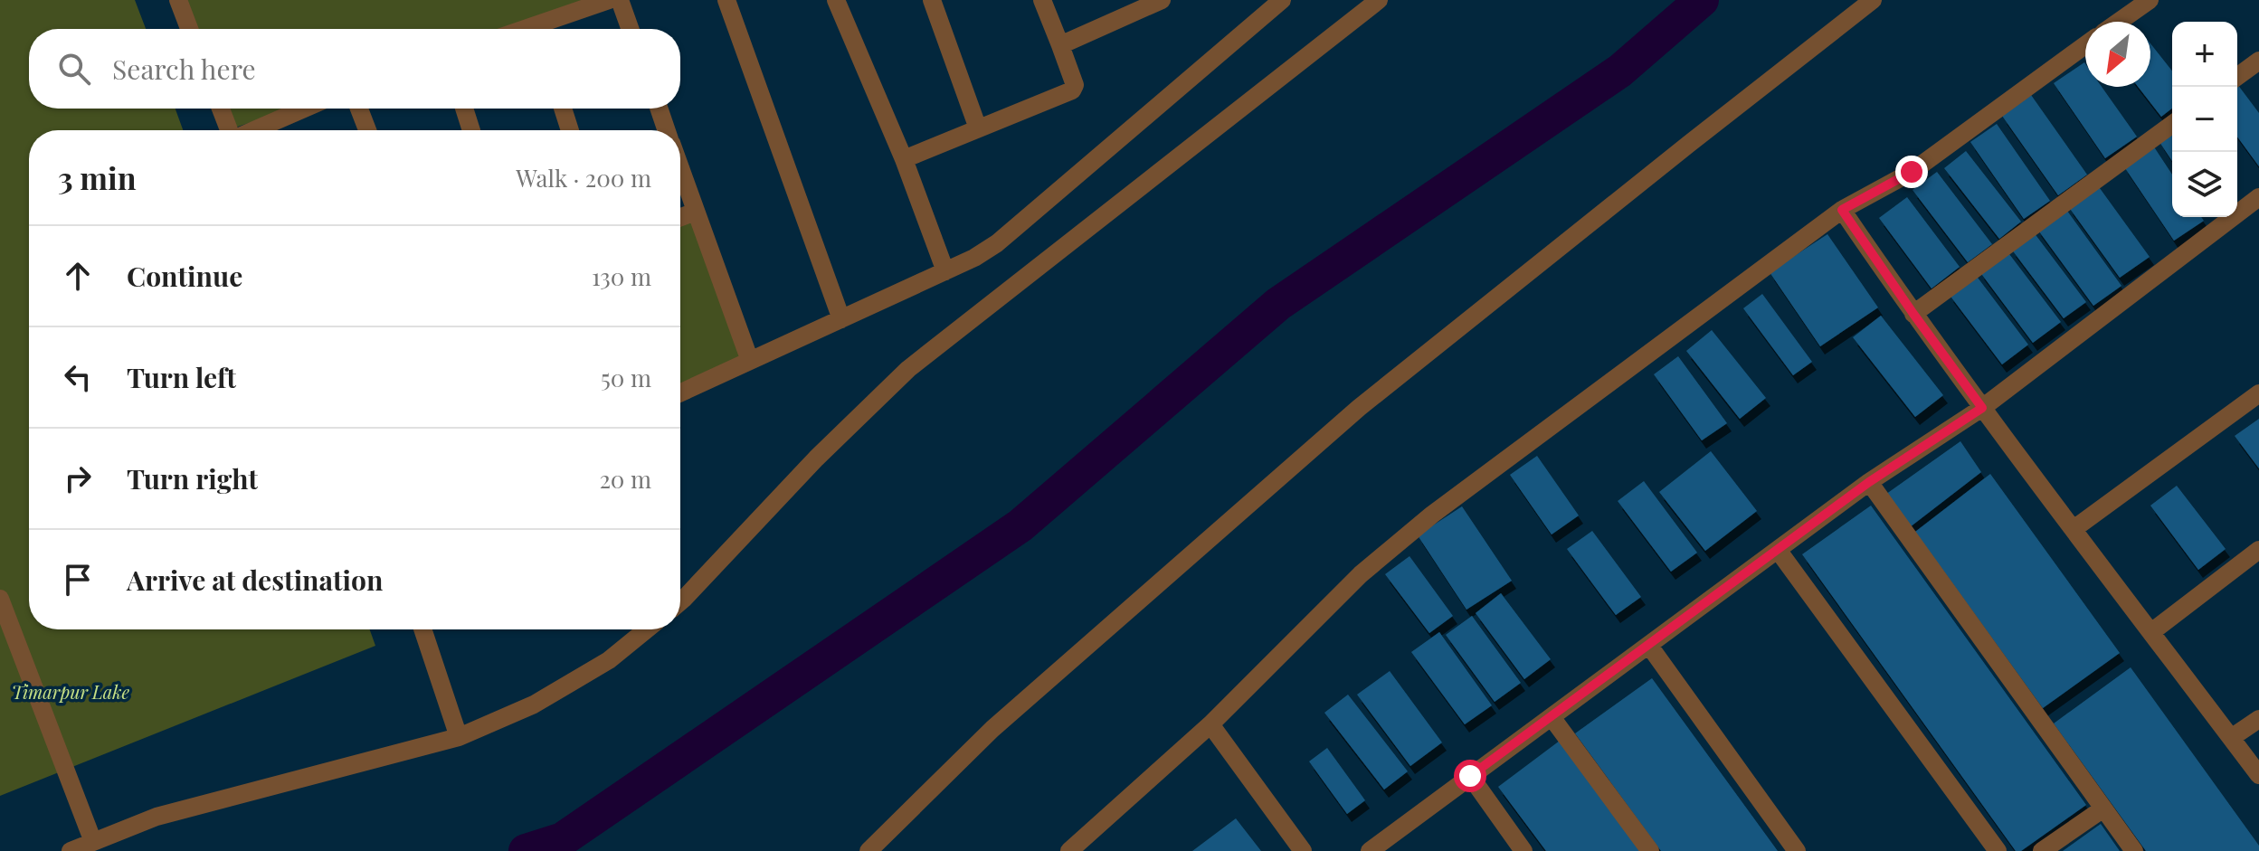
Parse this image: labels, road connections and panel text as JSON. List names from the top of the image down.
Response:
{
  "parks": ["Timarpur Lake"],
  "north": "bottom left",
  "page": {
    "map_buttons": ["+", "−"],
    "search": "Search here",
    "heading": ["3 min", "Walk · 200 m"],
    "list": [
      ["Continue", "130 m"],
      ["Turn left", "50 m"],
      ["Turn right", "20 m"],
      "Arrive at destination"
    ]
  }
}
